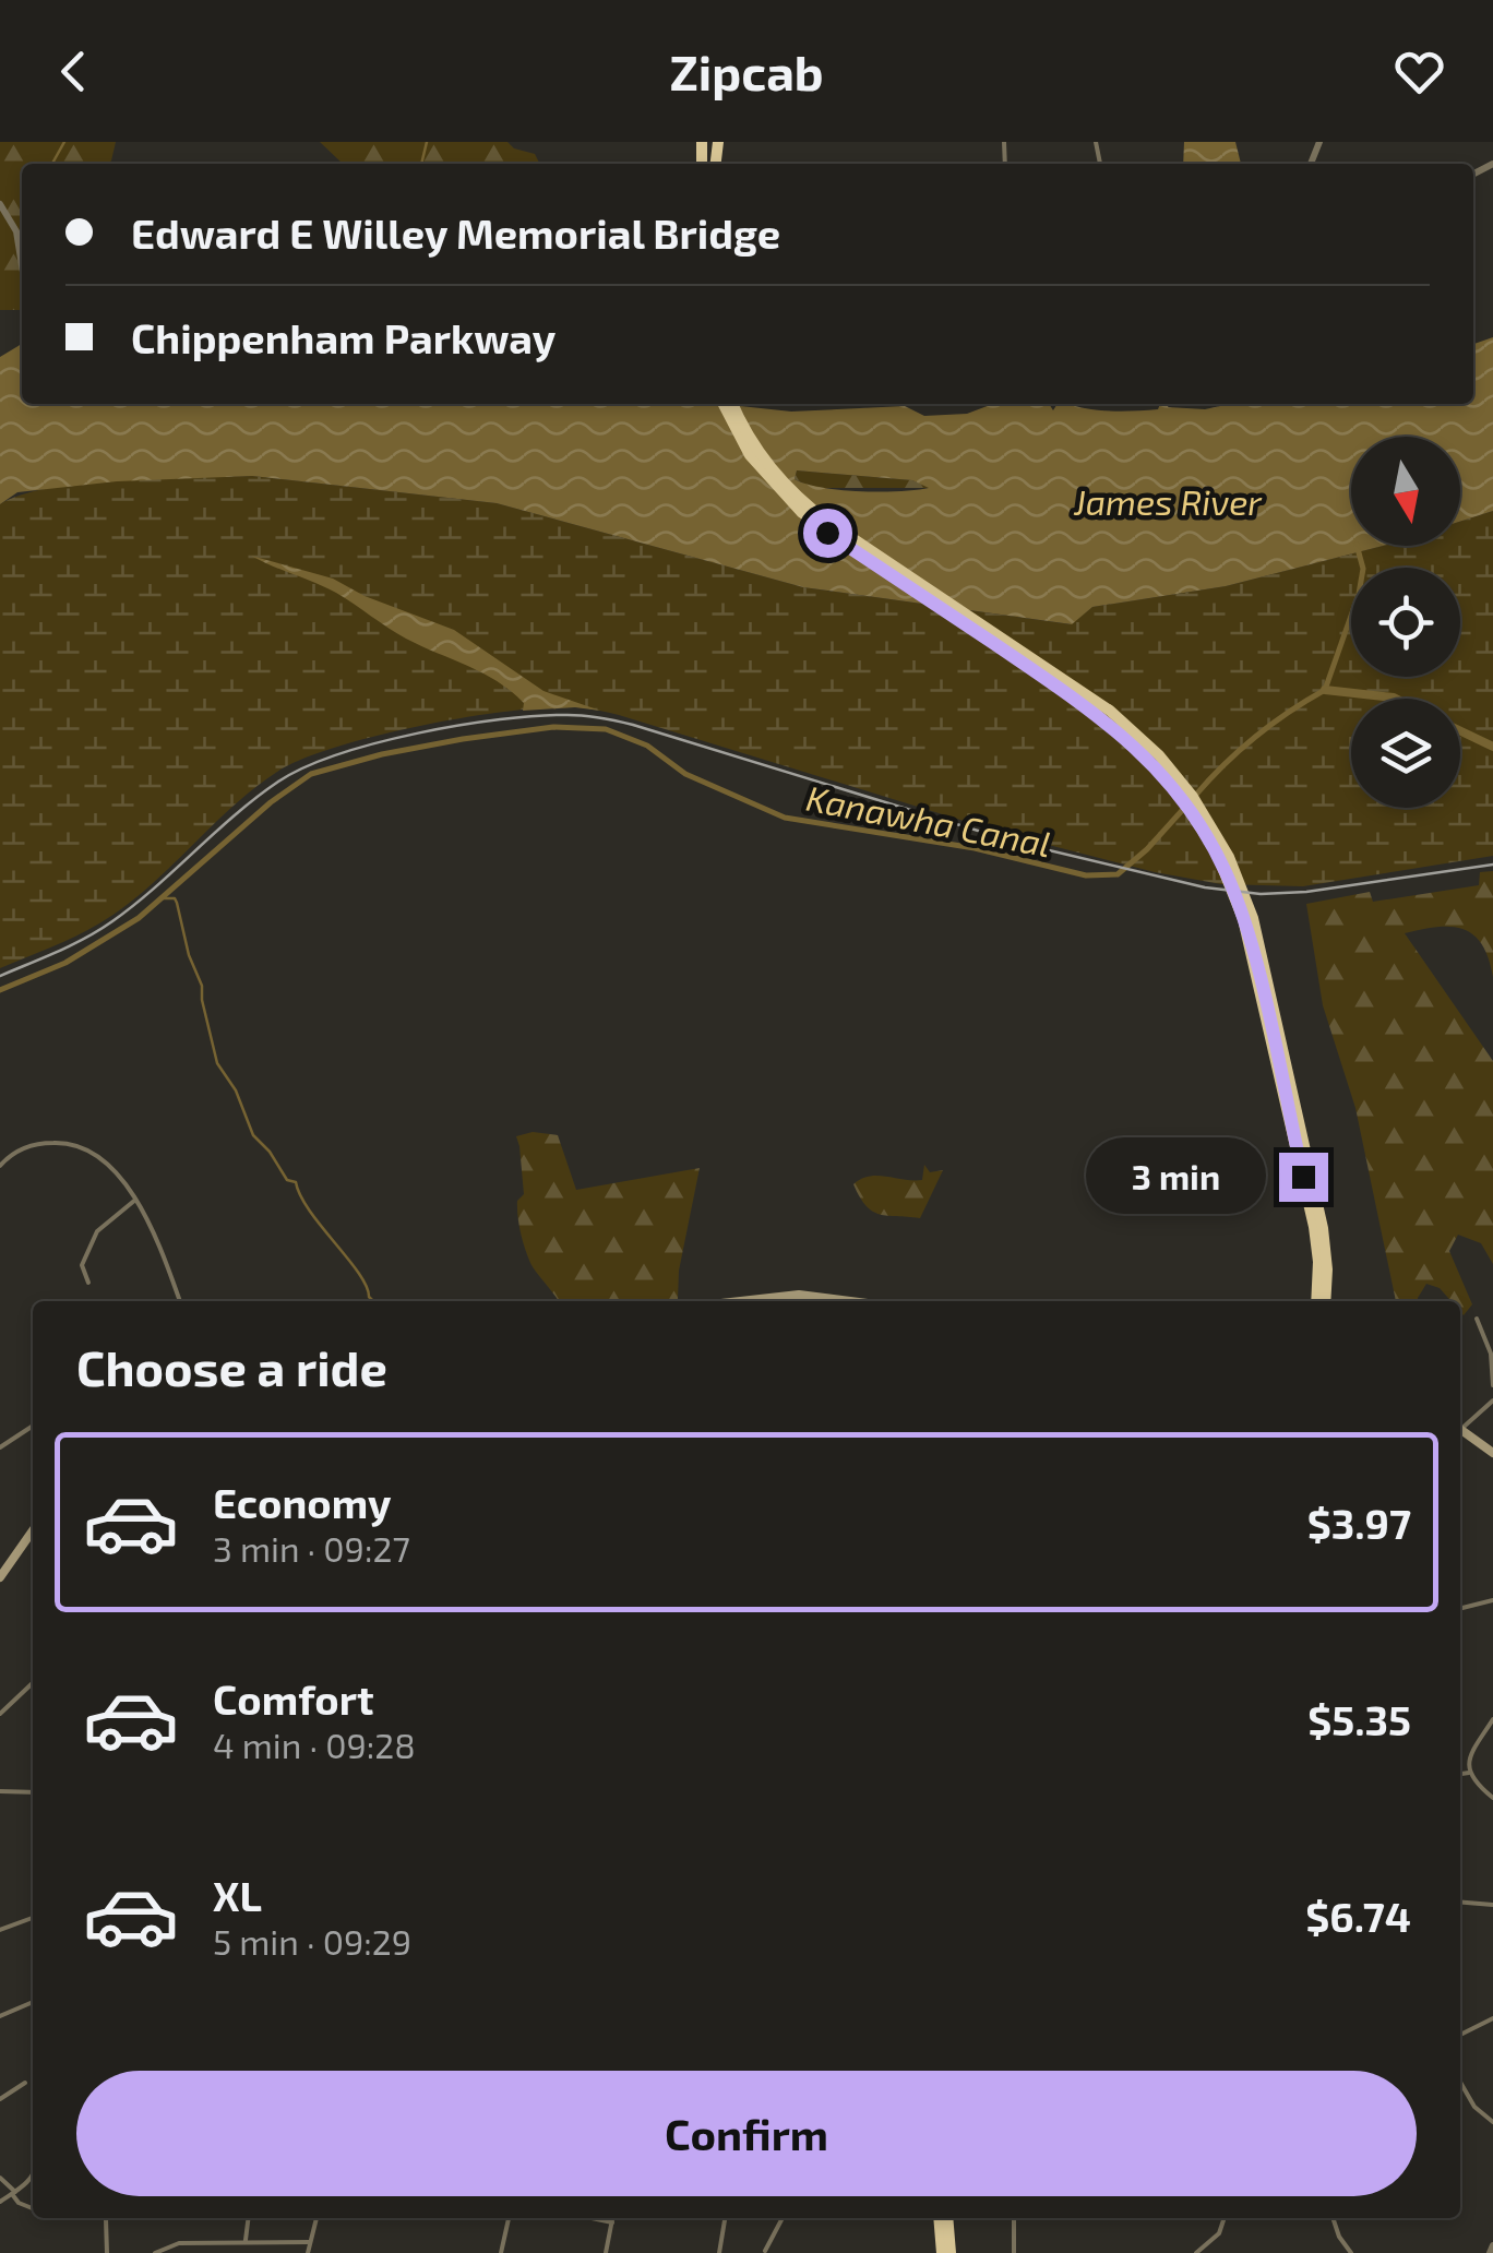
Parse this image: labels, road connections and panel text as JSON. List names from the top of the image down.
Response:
{
  "water": ["James River", "Kanawha Canal"],
  "north": "bottom",
  "page": {
    "header": "Zipcab",
    "banner": ["Edward E Willey Memorial Bridge", "Chippenham Parkway"],
    "bubble": "3 min",
    "heading": "Choose a ride",
    "list": [
      {
        "name": "Economy",
        "note": "3 min · 09:27",
        "value": "$3.97"
      },
      {
        "name": "Comfort",
        "note": "4 min · 09:28",
        "value": "$5.35"
      },
      {
        "name": "XL",
        "note": "5 min · 09:29",
        "value": "$6.74"
      }
    ],
    "buttons": "Confirm"
  }
}
